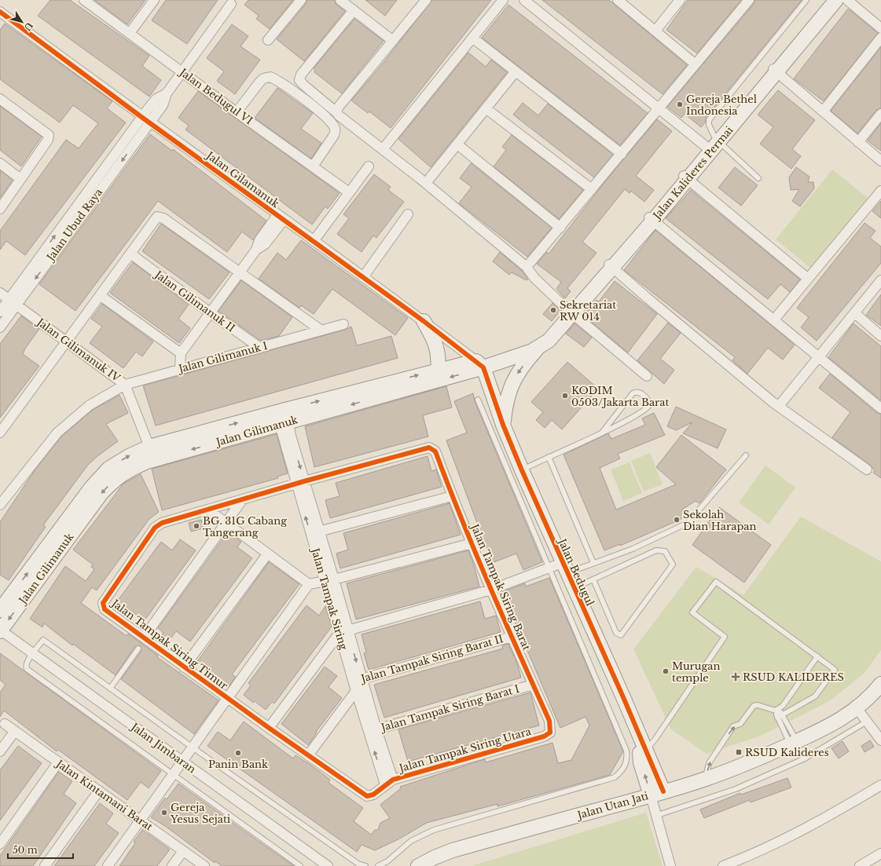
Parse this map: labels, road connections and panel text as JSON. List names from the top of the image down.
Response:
{
  "streets": {
    "street": [
      "Jalan Bedugul VI",
      "Jalan Kalideres Permai",
      "Jalan Gilamanuk",
      "Jalan Ubud Raya",
      "Jalan Gilimanuk II",
      "Jalan Gilimanuk IV",
      "Jalan Gilimanuk I",
      "Jalan Gilimanuk",
      "Jalan Bedugul",
      "Jalan Tampak Siring Barat",
      "Jalan Tampak Siring",
      "Jalan Tampak Siring Timur",
      "Jalan Tampak Siring Barat II",
      "Jalan Tampak Siring Barat I",
      "Jalan Jimbaran",
      "Jalan Tampak Siring Utara",
      "Jalan Kintamani Barat",
      "Jalan Utan Jati"
    ]
  },
  "crossings": [
    ["Jalan Kalideres Permai", "Jalan Gilimanuk"],
    ["Jalan Gilamanuk", "Jalan Ubud Raya"],
    ["Jalan Gilamanuk", "Jalan Gilimanuk"],
    ["Jalan Gilamanuk", "Jalan Bedugul"],
    ["Jalan Ubud Raya", "Jalan Gilimanuk IV"],
    ["Jalan Gilimanuk II", "Jalan Gilimanuk I"],
    ["Jalan Gilimanuk IV", "Jalan Gilimanuk I"],
    ["Jalan Gilimanuk IV", "Jalan Gilimanuk"],
    ["Jalan Gilimanuk", "Jalan Bedugul"],
    ["Jalan Gilimanuk", "Jalan Tampak Siring"],
    ["Jalan Gilimanuk", "Jalan Jimbaran"],
    ["Jalan Bedugul", "Jalan Utan Jati"],
    ["Jalan Tampak Siring Barat", "Jalan Tampak Siring Timur"],
    ["Jalan Tampak Siring Barat", "Jalan Tampak Siring Barat II"],
    ["Jalan Tampak Siring Barat", "Jalan Tampak Siring Barat I"],
    ["Jalan Tampak Siring Barat", "Jalan Tampak Siring Utara"],
    ["Jalan Tampak Siring", "Jalan Tampak Siring Timur"],
    ["Jalan Tampak Siring", "Jalan Tampak Siring Barat II"],
    ["Jalan Tampak Siring", "Jalan Tampak Siring Barat I"],
    ["Jalan Tampak Siring", "Jalan Tampak Siring Utara"],
    ["Jalan Tampak Siring Timur", "Jalan Tampak Siring Utara"]
  ],
  "places": {
    "other": [
      "Gereja Bethel Indonesia",
      "Sekretariat RW 014",
      "KODIM 0503/Jakarta Barat",
      "Sekolah Dian Harapan",
      "BG. 31G Cabang Tangerang",
      "Murugan temple",
      "Panin Bank",
      "Gereja Yesus Sejati"
    ],
    "health": ["RSUD KALIDERES"],
    "transit": ["RSUD Kalideres"]
  },
  "scale_bar": "50 m",
  "north": "bottom right"
}
